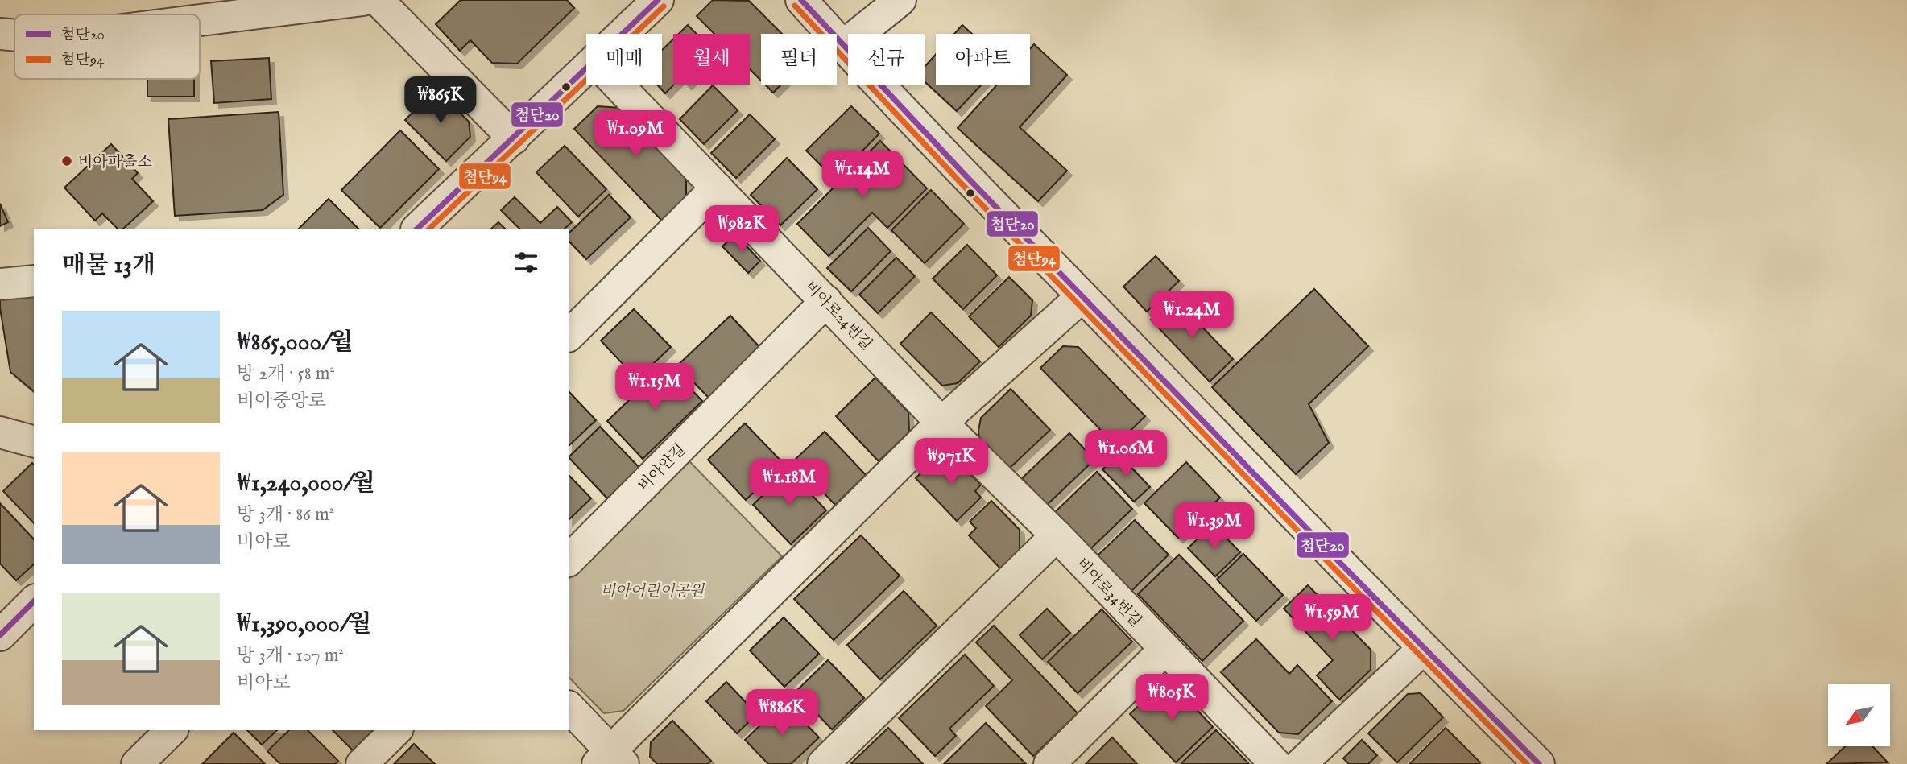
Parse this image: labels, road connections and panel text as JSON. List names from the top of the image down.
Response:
{
  "streets": {
    "street": ["비아로24번길", "비아안길", "비아로34번길"]
  },
  "crossings": [
    ["비아로24번길", "비아안길"],
    ["비아로24번길", "비아로34번길"]
  ],
  "parks": ["비아어린이공원"],
  "places": ["비아파출소"],
  "lines": ["transit line 첨단20", "transit line 첨단94"],
  "legend": ["첨단20", "첨단94"],
  "north": "bottom left",
  "page": {
    "chip": [
      "매매",
      "월세",
      "필터",
      "신규",
      "아파트"
    ],
    "price": [
      "₩865K",
      "₩1.09M",
      "₩1.14M",
      "₩982K",
      "₩1.24M",
      "₩1.15M",
      "₩1.06M",
      "₩971K",
      "₩1.18M",
      "₩1.39M",
      "₩1.59M",
      "₩805K",
      "₩886K"
    ],
    "heading": "매물 13개",
    "list": [
      {
        "name": "₩865,000/월",
        "note": "방 2개 · 58 m² · 비아중앙로"
      },
      {
        "name": "₩1,240,000/월",
        "note": "방 3개 · 86 m² · 비아로"
      },
      {
        "name": "₩1,390,000/월",
        "note": "방 3개 · 107 m² · 비아로"
      }
    ]
  }
}
